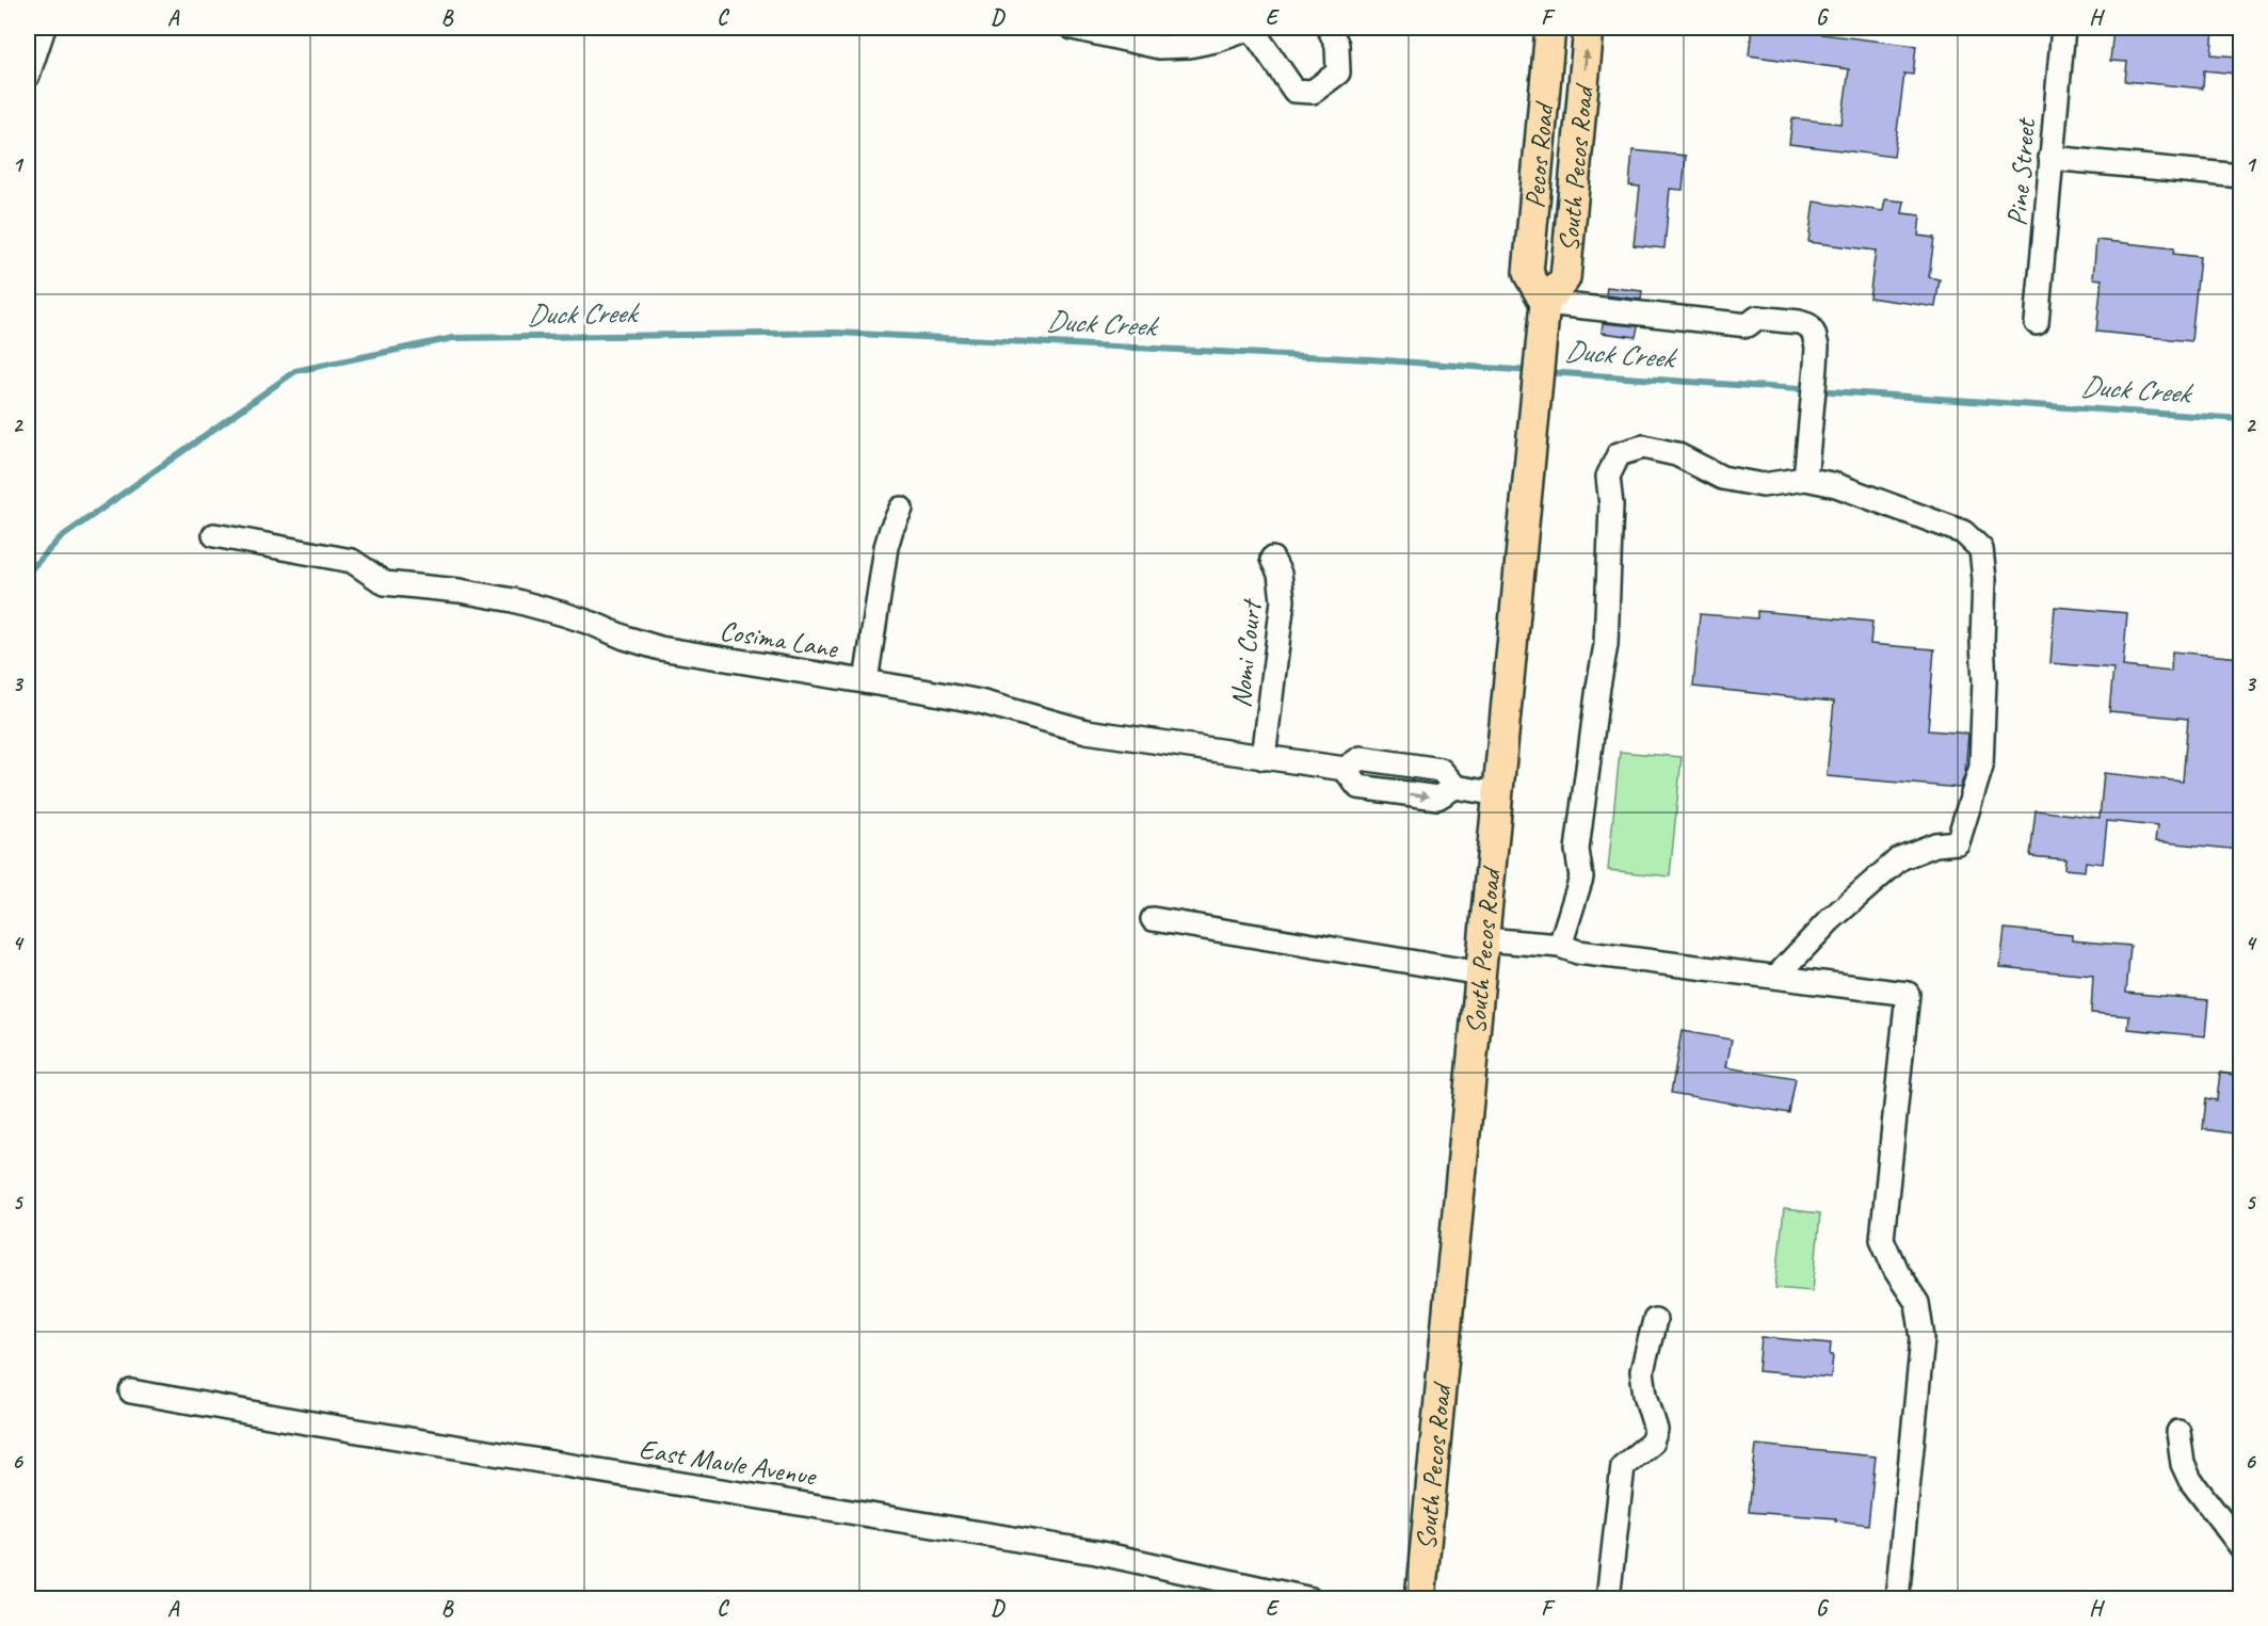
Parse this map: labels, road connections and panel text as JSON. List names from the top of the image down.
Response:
{
  "streets": {
    "main road": ["Pecos Road", "South Pecos Road"],
    "street": [
      "Pine Street",
      "Cosima Lane",
      "Nomi Court",
      "East Maule Avenue"
    ]
  },
  "crossings": [
    ["Pecos Road", "South Pecos Road"],
    ["South Pecos Road", "Cosima Lane"],
    ["Cosima Lane", "Nomi Court"]
  ],
  "water": ["Duck Creek"],
  "grid": {
    "columns": [
      "A",
      "B",
      "C",
      "D",
      "E",
      "F",
      "G",
      "H"
    ],
    "rows": [
      "1",
      "2",
      "3",
      "4",
      "5",
      "6"
    ]
  }
}
